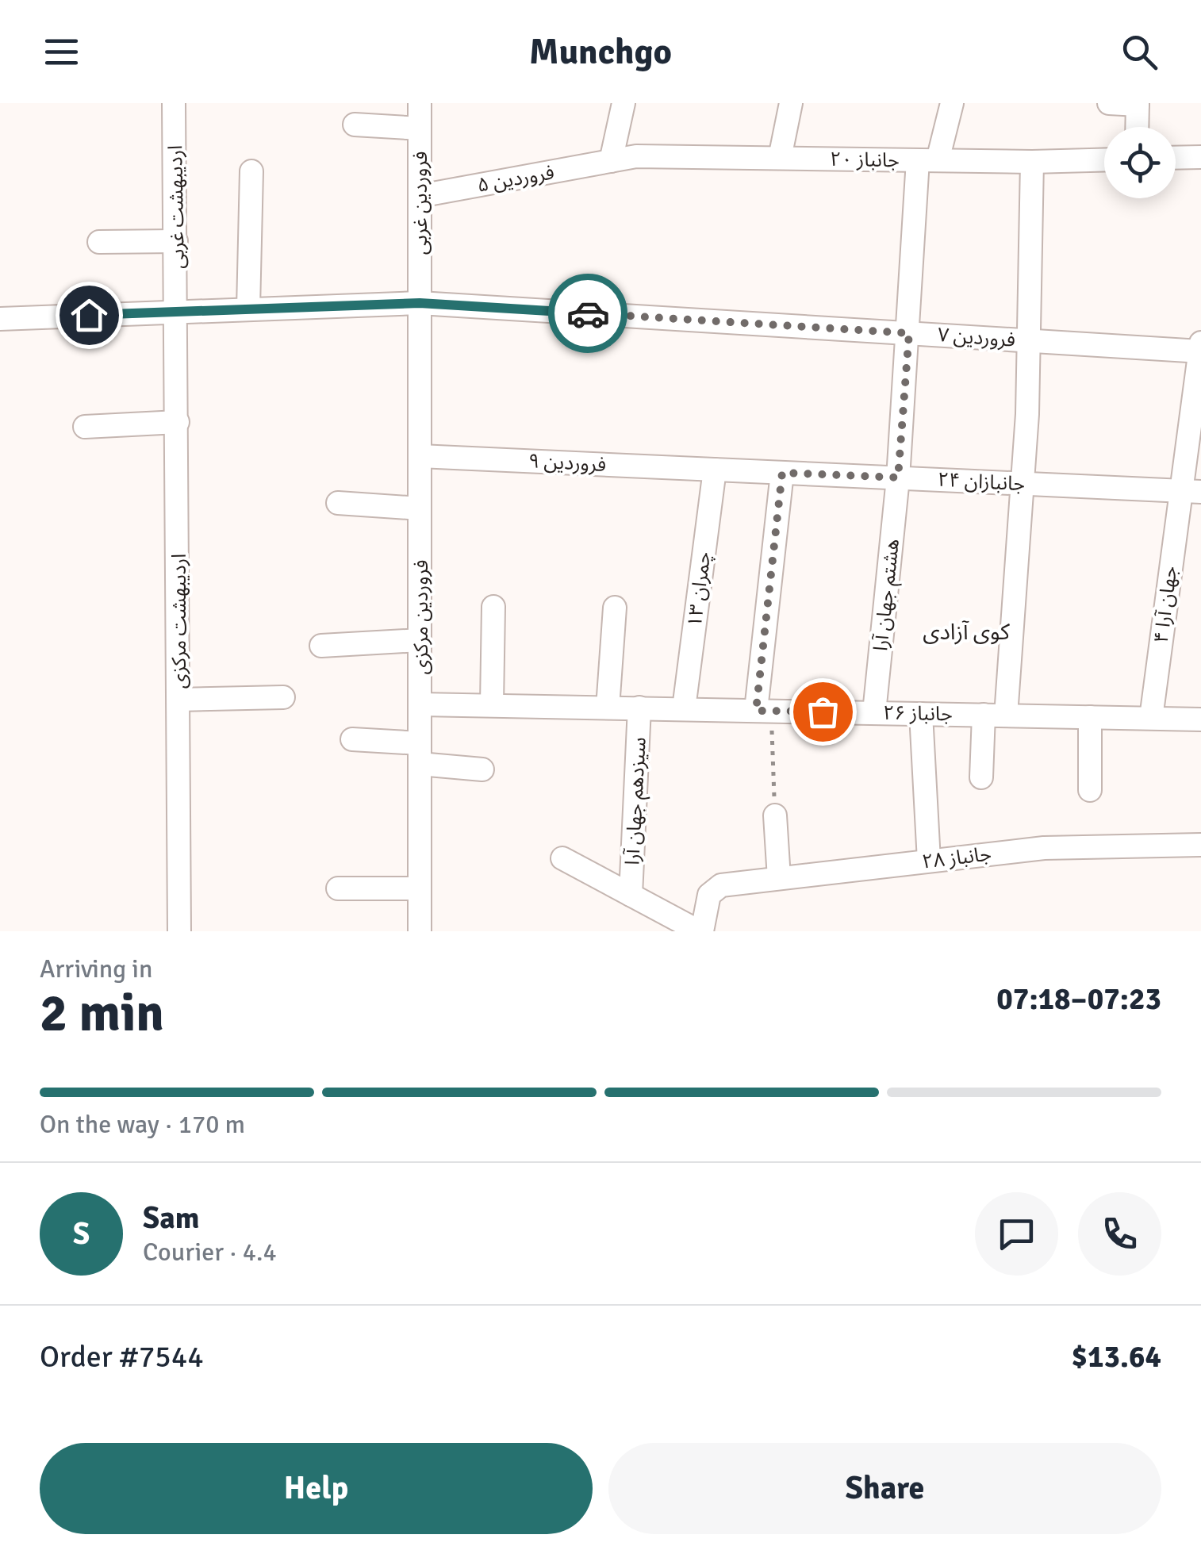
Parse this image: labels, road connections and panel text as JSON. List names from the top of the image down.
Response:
{
  "streets": {
    "street": [
      "۲۰ جانباز",
      "فروردین ۵",
      "فروردین غربی",
      "اردیبهشت غربی",
      "فروردین ۷",
      "فروردین ۹",
      "جانبازان ۲۴",
      "۱۳ چمران",
      "هشتم جهان آرا",
      "۴ جهان آرا",
      "فروردین مرکزی",
      "اردیبهشت مرکزی",
      "جانباز ۲۶",
      "سیزدهم جهان آرا",
      "جانباز ۲۸"
    ]
  },
  "crossings": [
    ["۲۰ جانباز", "فروردین ۵"],
    ["۲۰ جانباز", "هشتم جهان آرا"],
    ["فروردین ۵", "فروردین غربی"],
    ["فروردین غربی", "فروردین ۷"],
    ["فروردین غربی", "فروردین مرکزی"],
    ["اردیبهشت غربی", "فروردین ۷"],
    ["اردیبهشت غربی", "اردیبهشت مرکزی"],
    ["فروردین ۷", "هشتم جهان آرا"],
    ["فروردین ۷", "۴ جهان آرا"],
    ["فروردین ۷", "فروردین مرکزی"],
    ["فروردین ۷", "اردیبهشت مرکزی"],
    ["فروردین ۹", "جانبازان ۲۴"],
    ["فروردین ۹", "۱۳ چمران"],
    ["فروردین ۹", "فروردین مرکزی"],
    ["جانبازان ۲۴", "۱۳ چمران"],
    ["جانبازان ۲۴", "هشتم جهان آرا"],
    ["جانبازان ۲۴", "۴ جهان آرا"],
    ["۱۳ چمران", "جانباز ۲۶"],
    ["هشتم جهان آرا", "جانباز ۲۶"],
    ["۴ جهان آرا", "جانباز ۲۶"],
    ["فروردین مرکزی", "جانباز ۲۶"],
    ["جانباز ۲۶", "سیزدهم جهان آرا"]
  ],
  "districts": ["کوی آزادی"],
  "page": {
    "header": "Munchgo",
    "heading": ["2 min", "Arriving in", "07:18–07:23"],
    "panel": [
      "Sam",
      "Courier · 4.4",
      "Order #7544",
      "$13.64"
    ],
    "bar": "On the way · 170 m",
    "round": "S",
    "buttons": ["Help", "Share"]
  }
}
